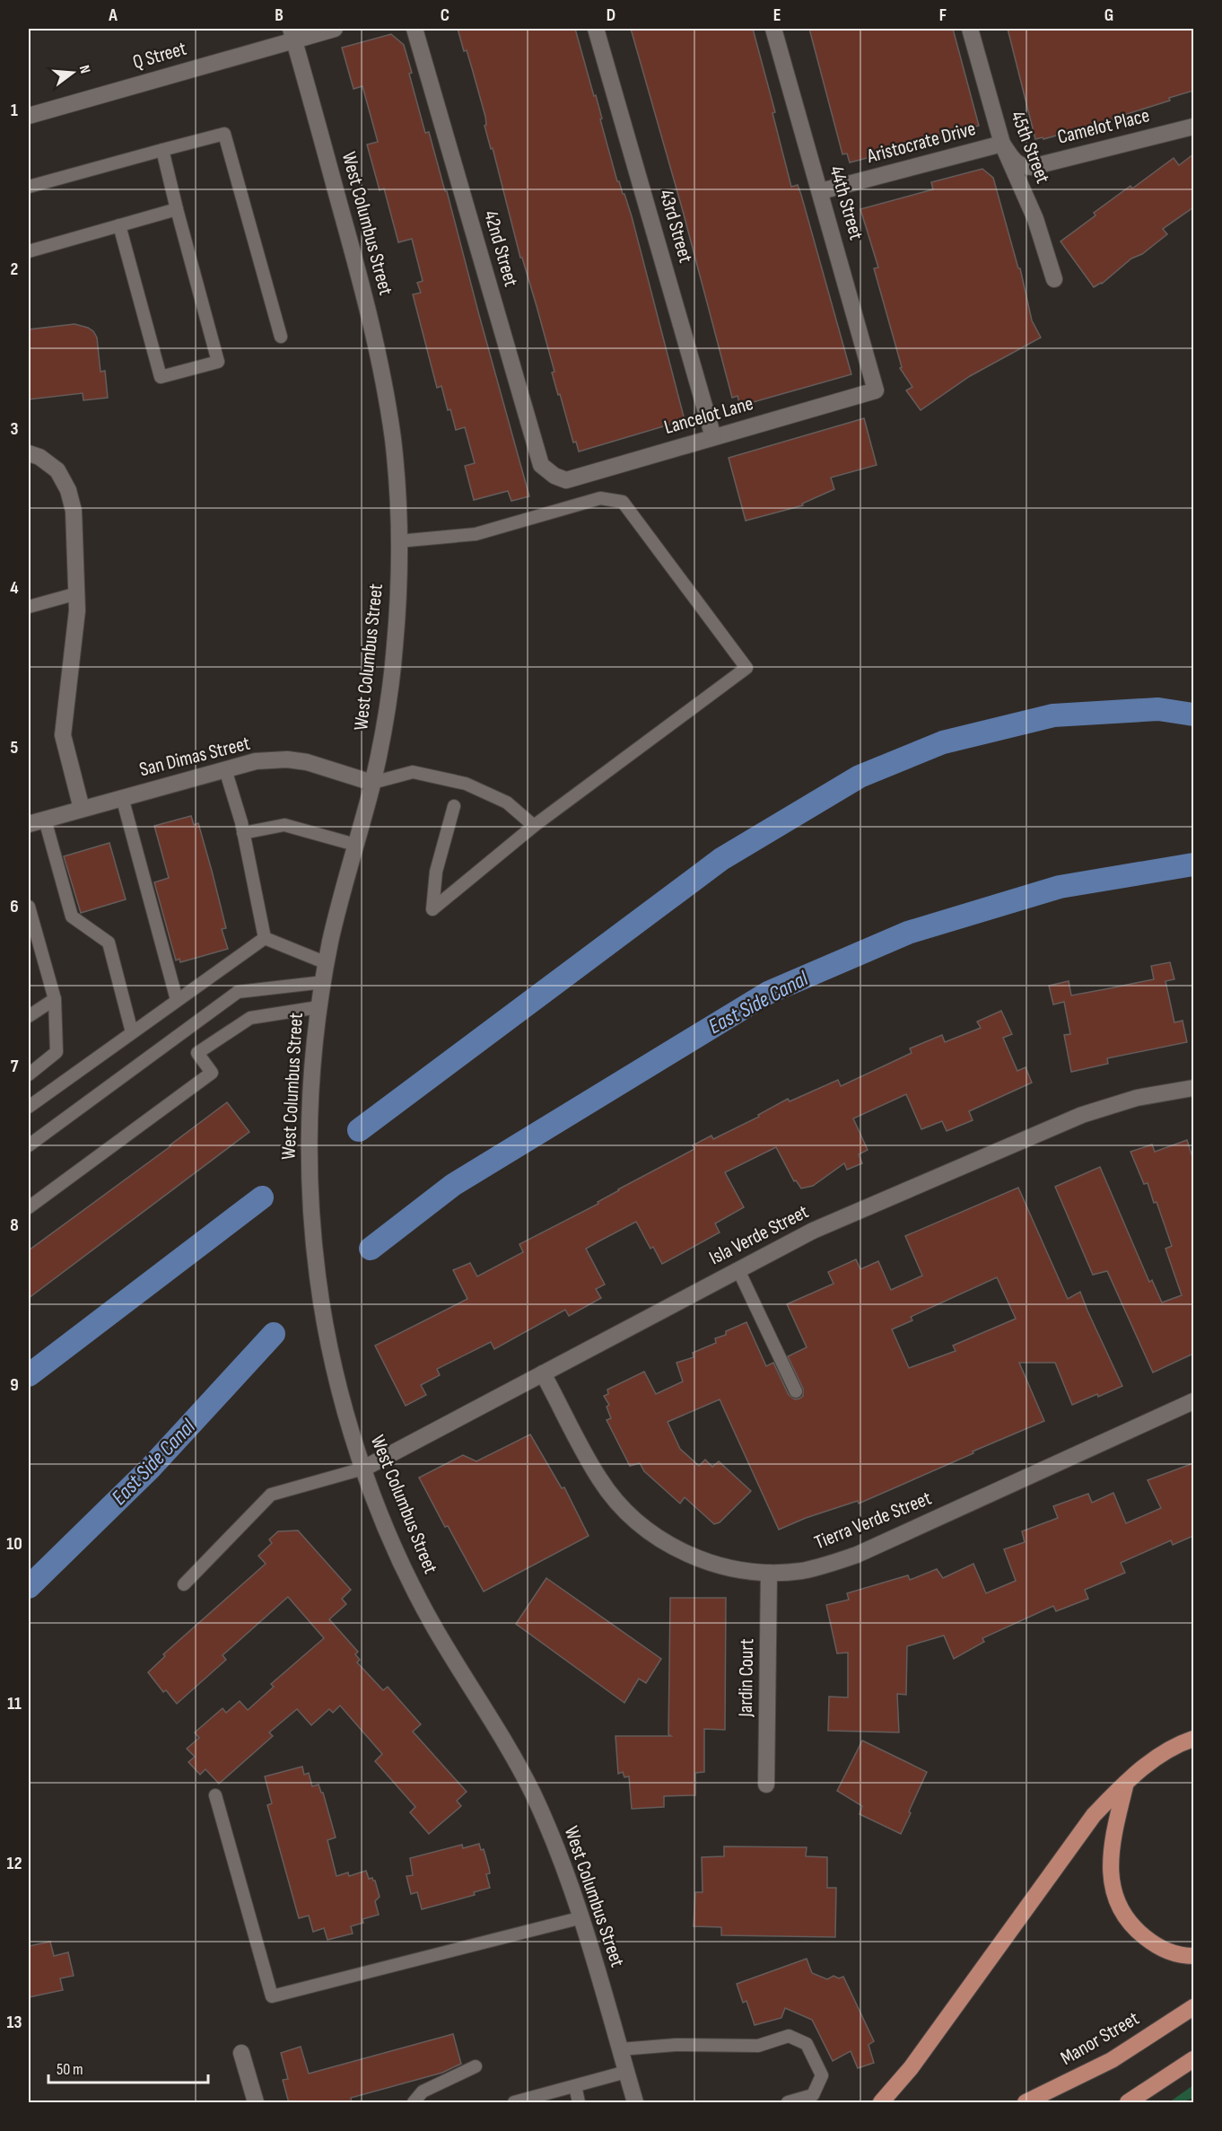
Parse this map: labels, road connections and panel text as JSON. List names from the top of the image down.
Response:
{
  "streets": {
    "main road": ["Manor Street"],
    "street": [
      "Q Street",
      "Camelot Place",
      "Aristocrate Drive",
      "45th Street",
      "44th Street",
      "West Columbus Street",
      "43rd Street",
      "42nd Street",
      "Lancelot Lane",
      "San Dimas Street",
      "Isla Verde Street",
      "Tierra Verde Street",
      "Jardin Court"
    ]
  },
  "crossings": [
    ["Q Street", "West Columbus Street"],
    ["Camelot Place", "Aristocrate Drive"],
    ["Camelot Place", "45th Street"],
    ["Aristocrate Drive", "45th Street"],
    ["Aristocrate Drive", "44th Street"],
    ["44th Street", "Lancelot Lane"],
    ["West Columbus Street", "San Dimas Street"],
    ["West Columbus Street", "Isla Verde Street"],
    ["43rd Street", "Lancelot Lane"],
    ["42nd Street", "Lancelot Lane"],
    ["Isla Verde Street", "Tierra Verde Street"],
    ["Tierra Verde Street", "Jardin Court"]
  ],
  "water": ["East Side Canal"],
  "scale_bar": "50 m",
  "north": "right",
  "grid": {
    "columns": [
      "A",
      "B",
      "C",
      "D",
      "E",
      "F",
      "G"
    ],
    "rows": [
      "1",
      "2",
      "3",
      "4",
      "5",
      "6",
      "7",
      "8",
      "9",
      "10",
      "11",
      "12",
      "13"
    ]
  }
}
